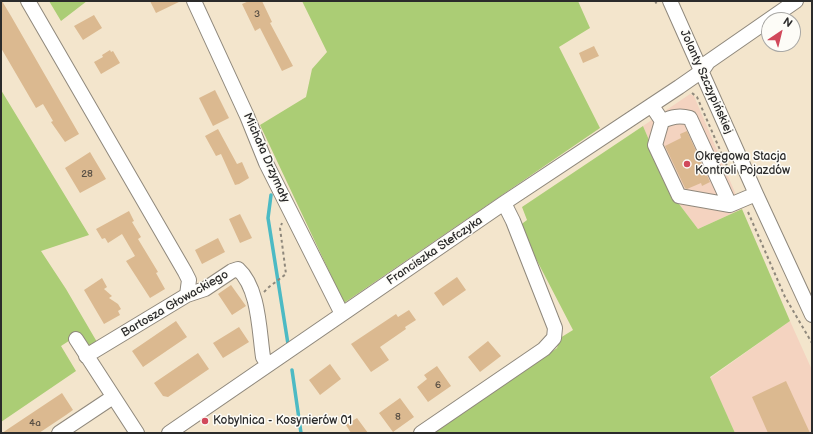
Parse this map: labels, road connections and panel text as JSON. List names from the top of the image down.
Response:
{
  "streets": {
    "street": [
      "Jolanty Szczypińskiej",
      "Michała Drzymały",
      "Franciszka Stefczyka",
      "Bartosza Głowackiego"
    ]
  },
  "crossings": [
    ["Jolanty Szczypińskiej", "Franciszka Stefczyka"],
    ["Michała Drzymały", "Franciszka Stefczyka"],
    ["Franciszka Stefczyka", "Bartosza Głowackiego"]
  ],
  "places": ["Okręgowa Stacja Kontroli Pojazdów", "Kobylnica - Kosynierów 01"],
  "house_numbers": [
    "3",
    "28",
    "6",
    "8",
    "4a"
  ],
  "north": "top right"
}
